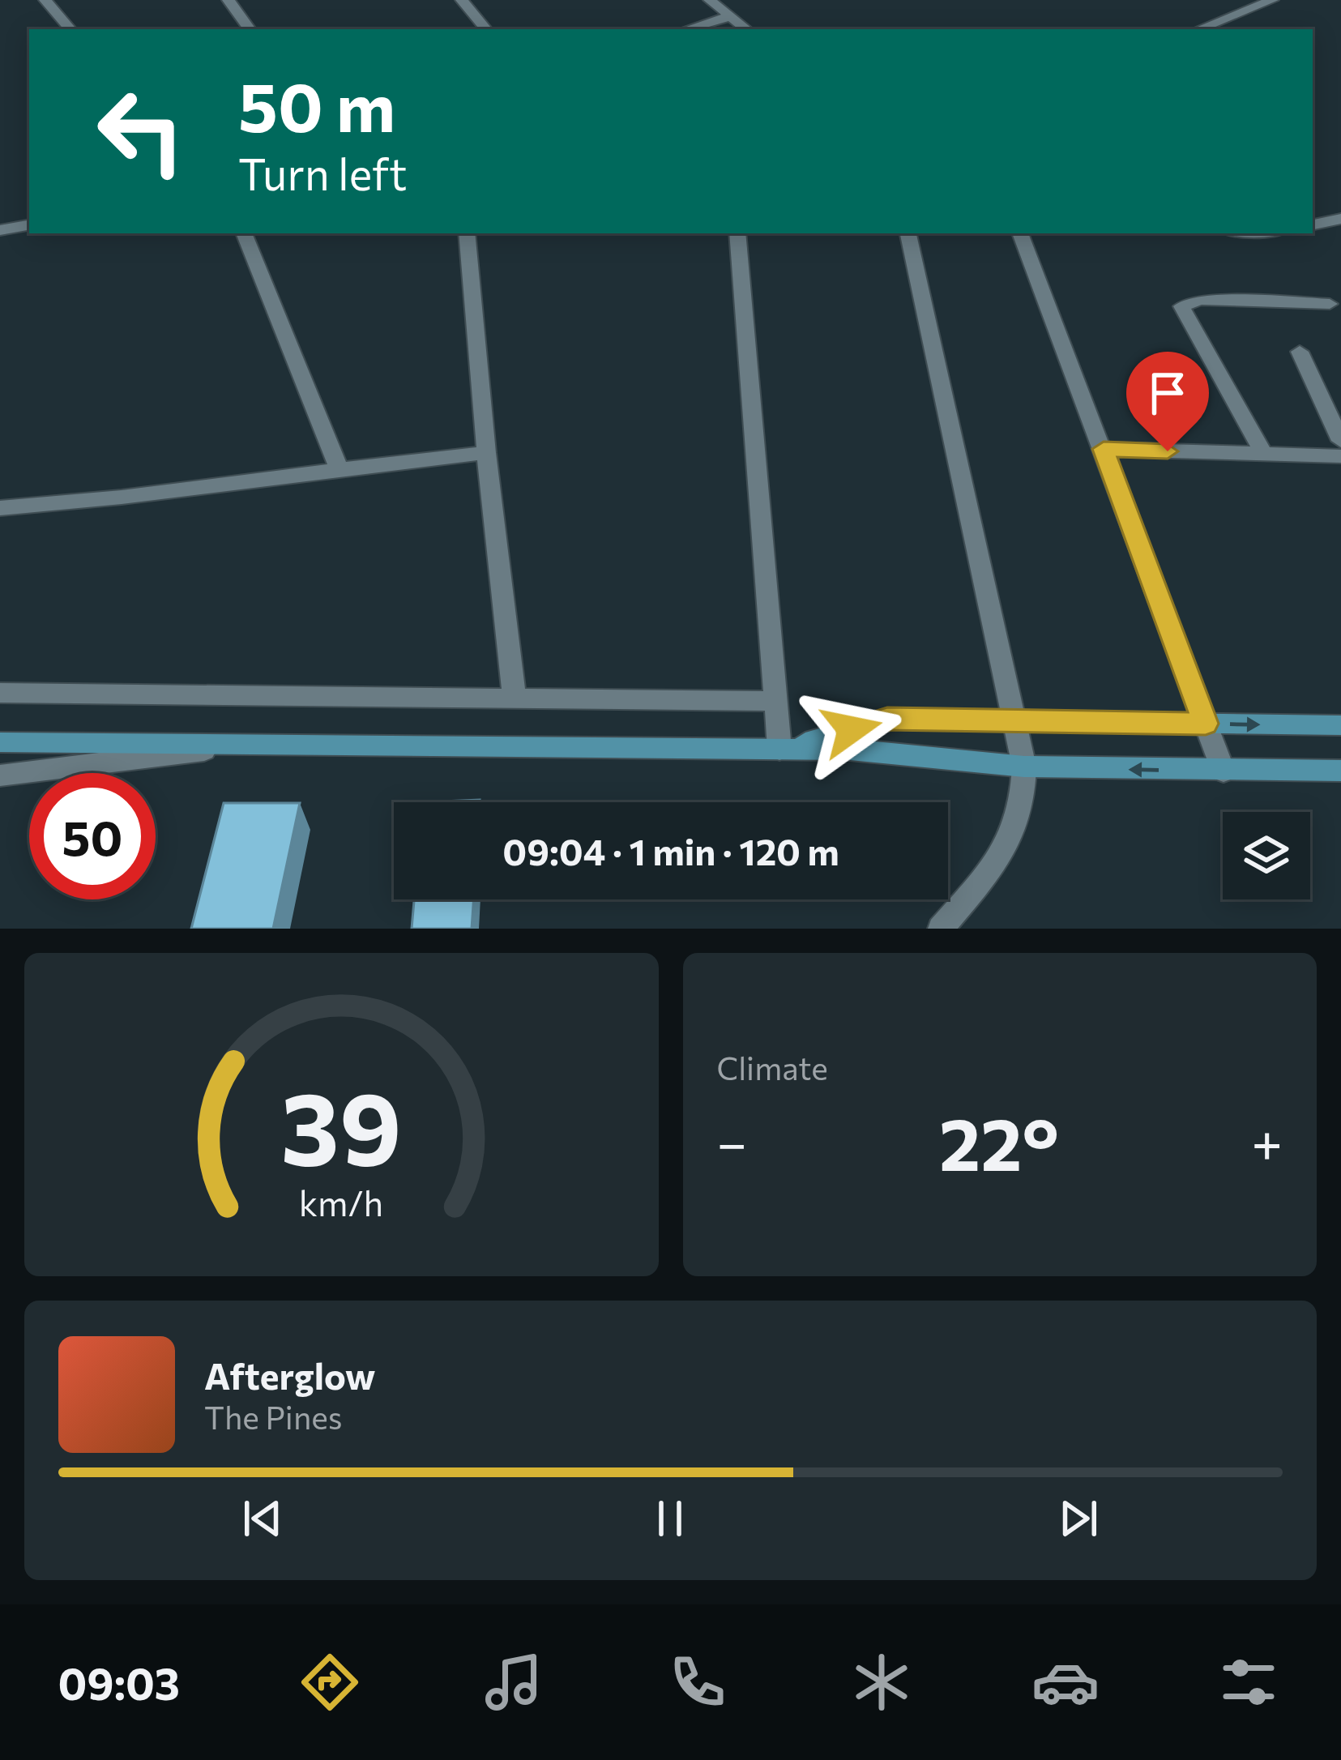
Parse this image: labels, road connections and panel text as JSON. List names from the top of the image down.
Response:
{
  "page": {
    "turn": ["50 m", "Turn left"],
    "limit": "50",
    "trip": "09:04 · 1 min · 120 m",
    "tile": "Climate",
    "heat": ["−", "22°", "+"],
    "song": ["Afterglow", "The Pines"],
    "tabs": "09:03",
    "gauge": ["39", "km/h"]
  }
}
